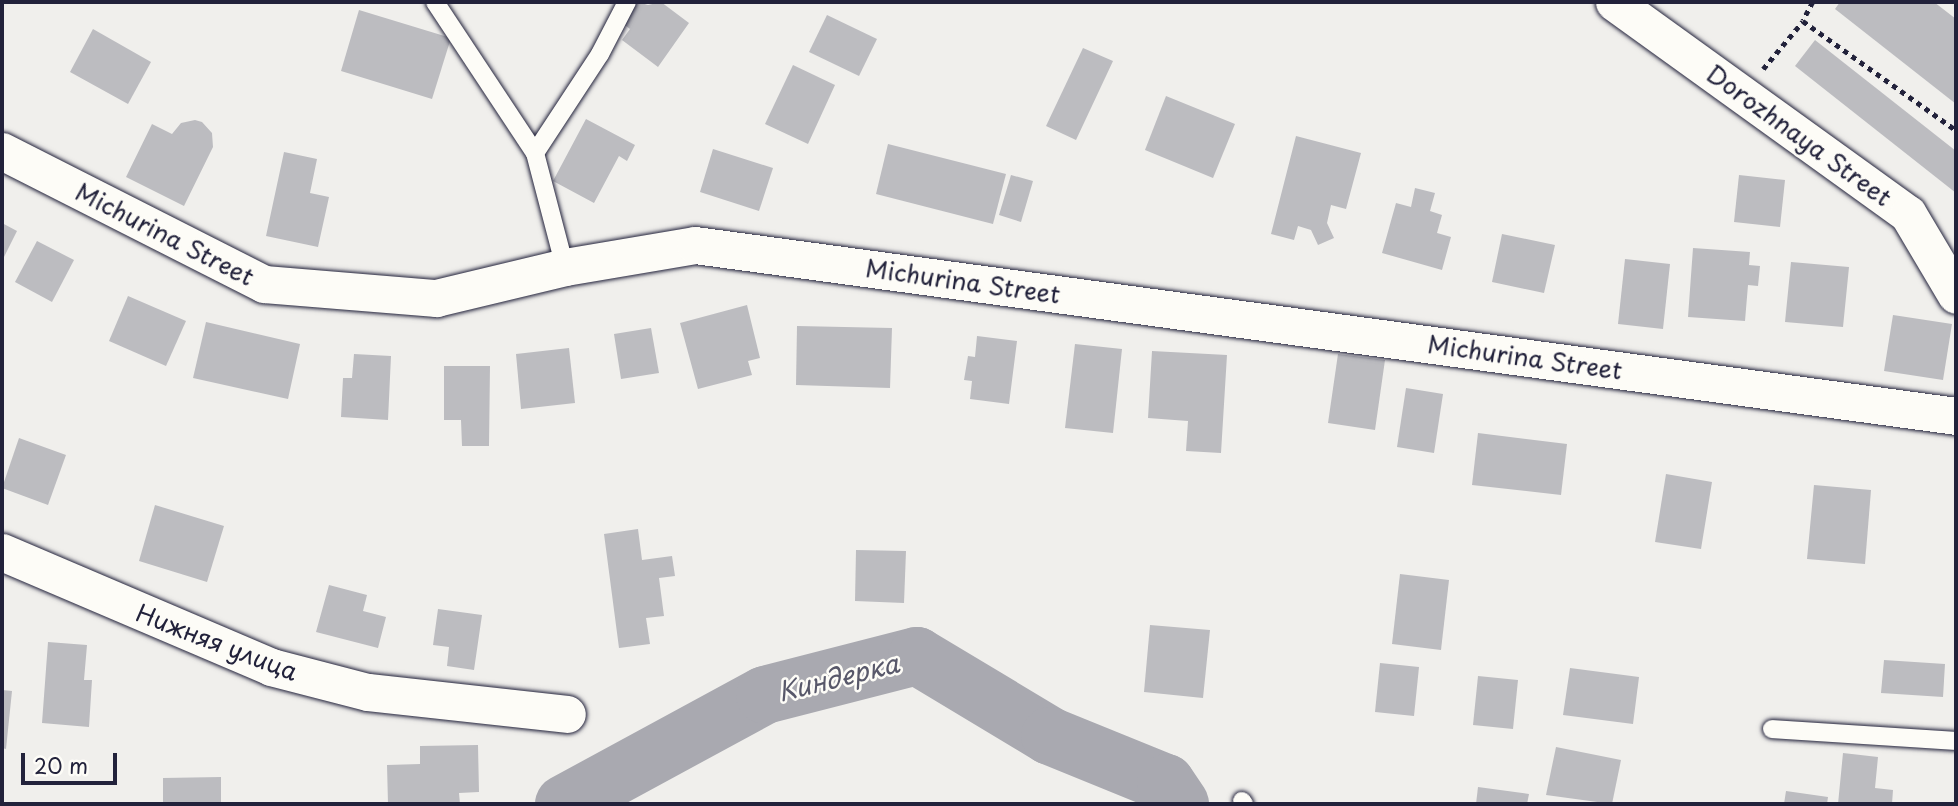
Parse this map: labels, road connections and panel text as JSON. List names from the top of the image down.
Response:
{
  "streets": {
    "street": ["Dorozhnaya Street", "Michurina Street", "Нижняя улица"]
  },
  "water": ["Киндерка"],
  "scale_bar": "20 m"
}
